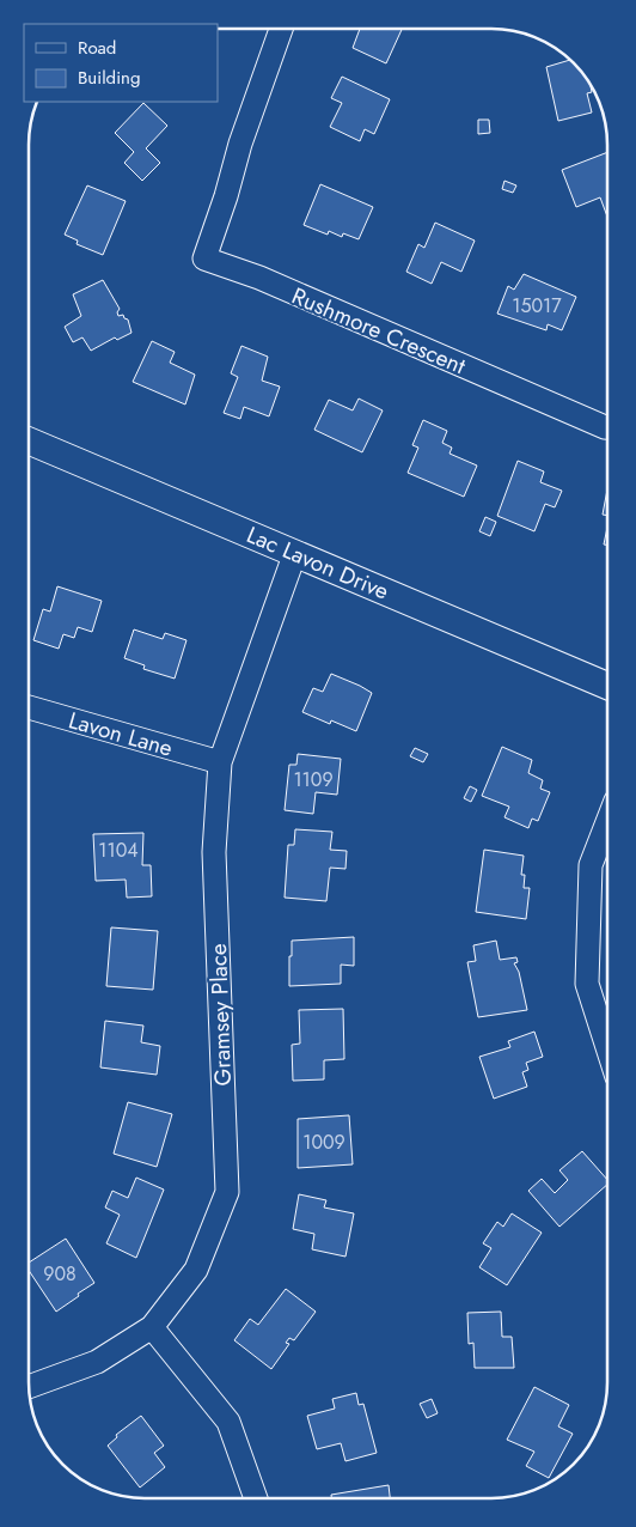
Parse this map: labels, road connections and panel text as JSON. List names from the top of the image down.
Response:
{
  "streets": {
    "street": [
      "Rushmore Crescent",
      "Lac Lavon Drive",
      "Lavon Lane",
      "Gramsey Place"
    ]
  },
  "crossings": [
    ["Lac Lavon Drive", "Gramsey Place"],
    ["Lavon Lane", "Gramsey Place"]
  ],
  "house_numbers": [
    "15017",
    "1109",
    "1104",
    "1009",
    "908"
  ],
  "legend": ["Road", "Building"]
}
